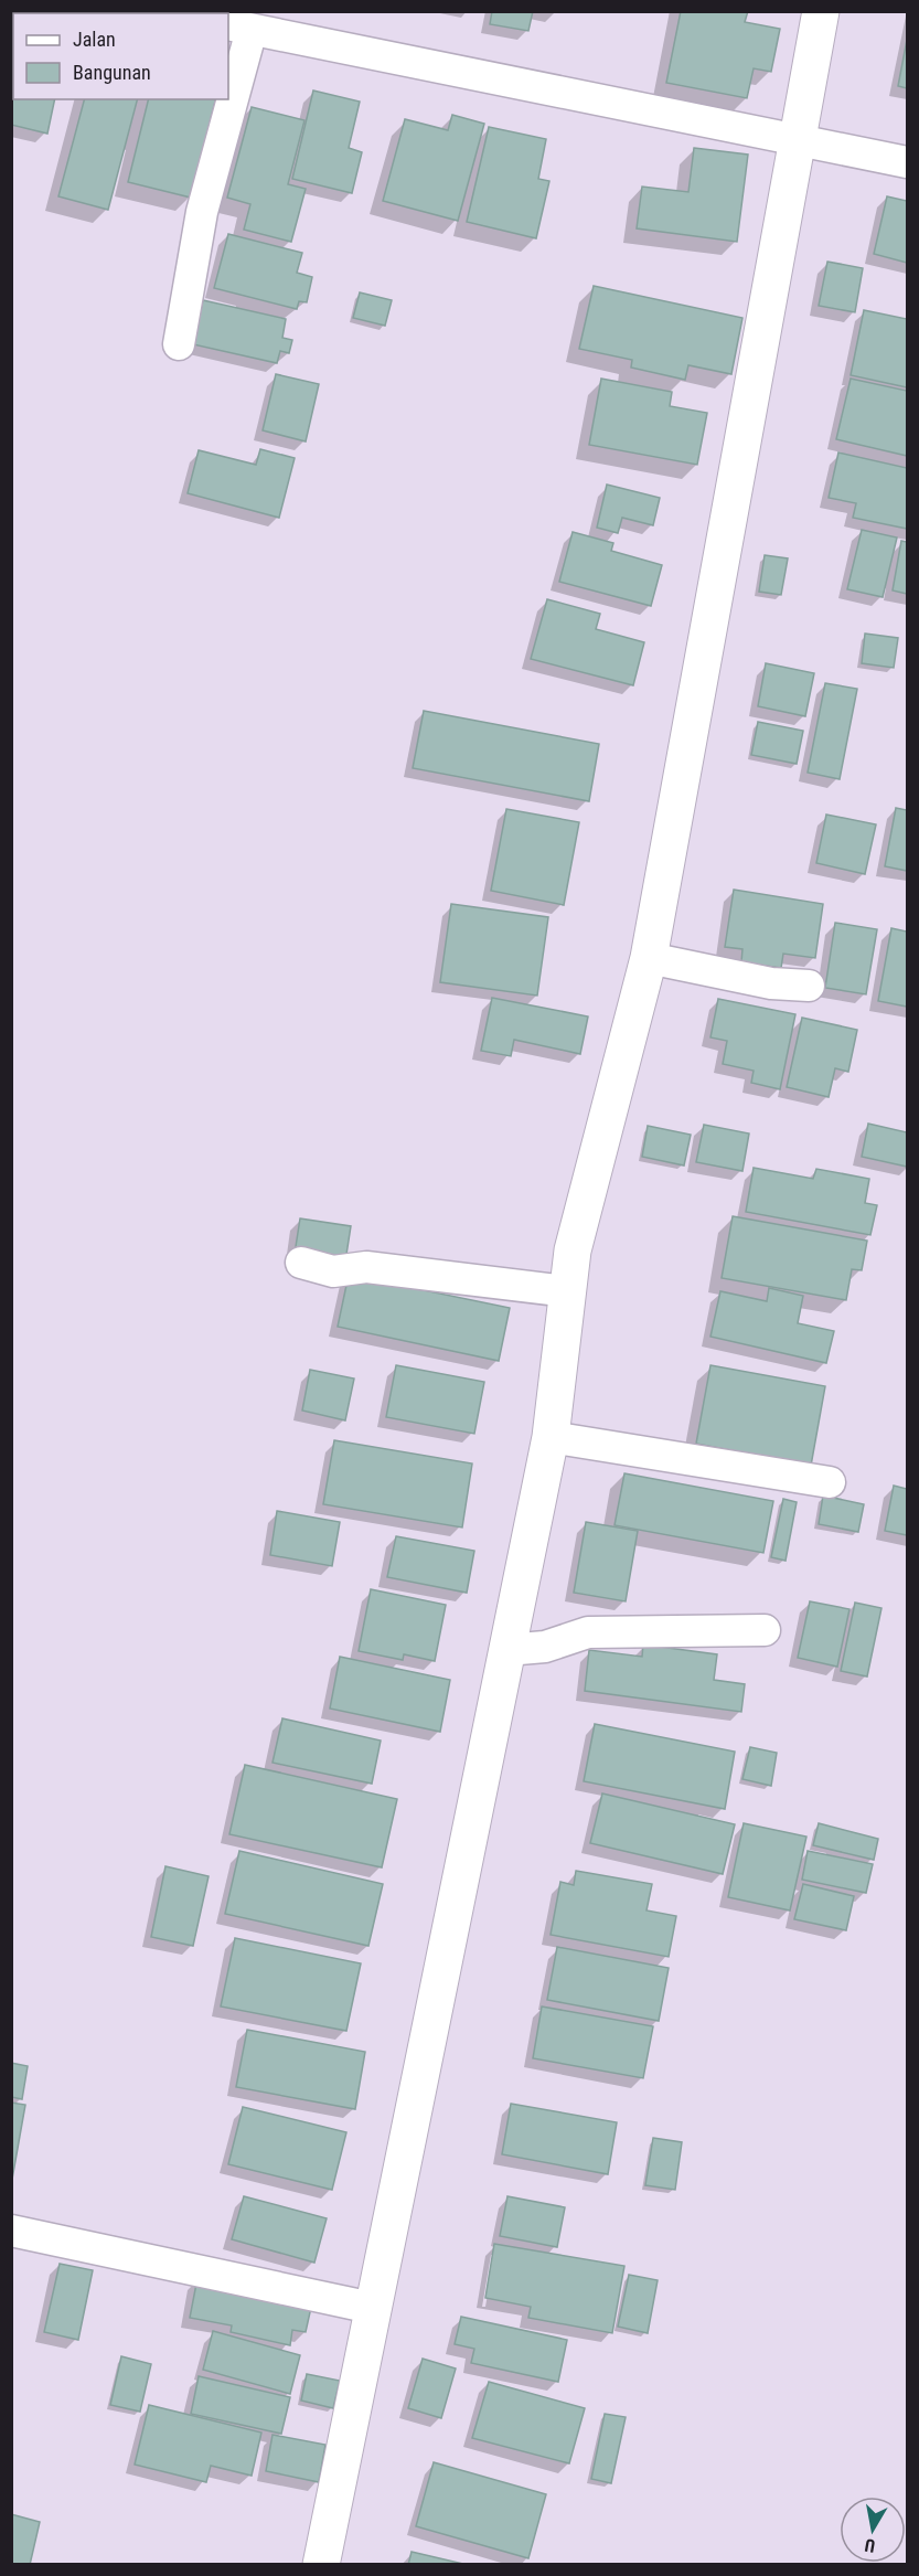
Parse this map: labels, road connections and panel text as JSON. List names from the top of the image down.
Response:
{
  "legend": ["Jalan", "Bangunan"],
  "north": "bottom"
}
